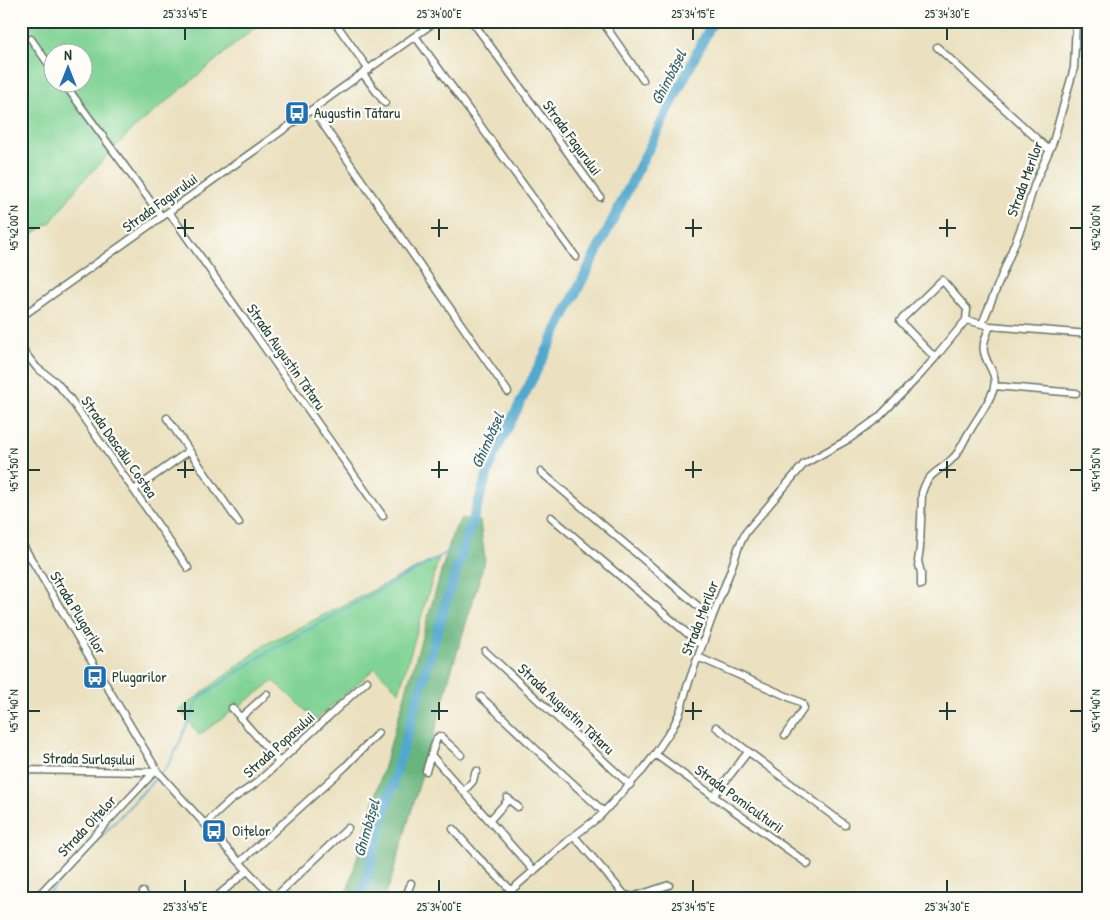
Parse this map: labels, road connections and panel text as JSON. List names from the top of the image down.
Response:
{
  "streets": {
    "street": [
      "Strada Fagurului",
      "Strada Merilor",
      "Strada Augustin Tătaru",
      "Strada Dascălu Costea",
      "Strada Plugarilor",
      "Strada Popasului",
      "Strada Surlașului",
      "Strada Pomiculturii",
      "Strada Oițelor"
    ]
  },
  "crossings": [
    ["Strada Fagurului", "Strada Augustin Tătaru"],
    ["Strada Merilor", "Strada Augustin Tătaru"],
    ["Strada Merilor", "Strada Pomiculturii"],
    ["Strada Plugarilor", "Strada Popasului"],
    ["Strada Plugarilor", "Strada Surlașului"],
    ["Strada Plugarilor", "Strada Oițelor"],
    ["Strada Surlașului", "Strada Oițelor"]
  ],
  "water": ["Ghimbășel"],
  "places": {
    "bus stop": ["Augustin Tătaru", "Plugarilor", "Oițelor"]
  },
  "north": "top",
  "coordinates": [
    "25°33'45\"E",
    "25°34'00\"E",
    "25°34'15\"E",
    "25°34'30\"E",
    "45°42'00\"N",
    "45°41'50\"N",
    "45°41'40\"N"
  ]
}
